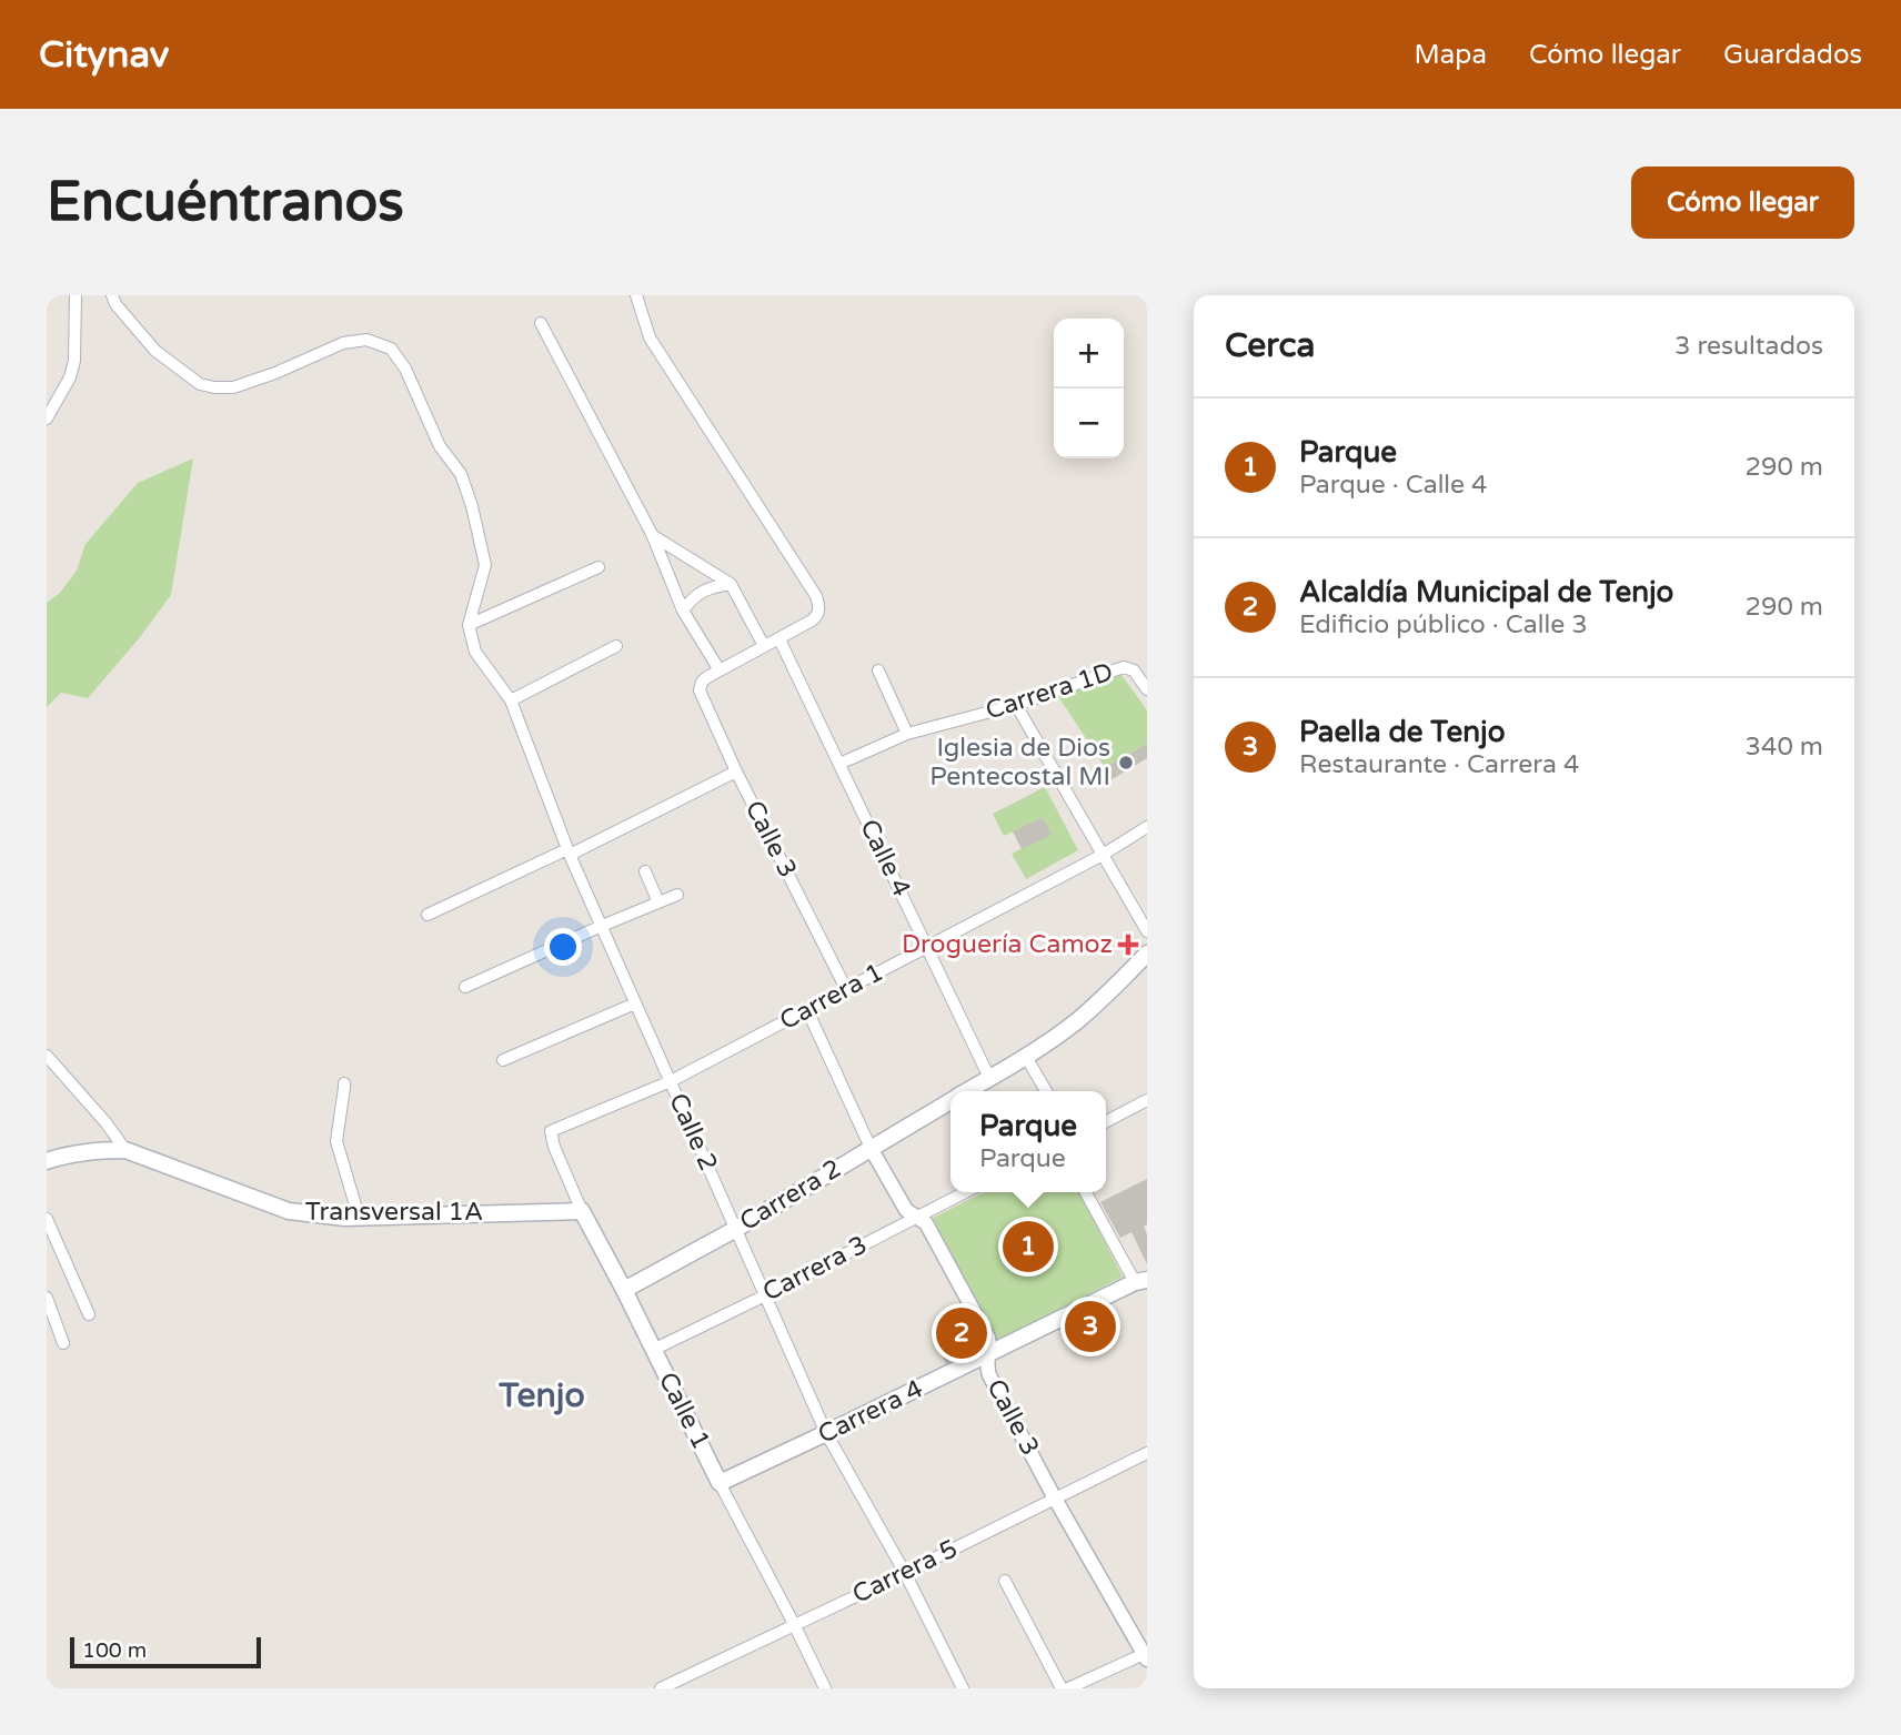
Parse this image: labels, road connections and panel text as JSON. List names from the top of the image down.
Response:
{
  "streets": {
    "main road": [
      "Carrera 2",
      "Transversal 1A",
      "Calle 1",
      "Carrera 4"
    ],
    "street": [
      "Carrera 1D",
      "Calle 3",
      "Calle 4",
      "Carrera 1",
      "Calle 2",
      "Carrera 3",
      "Carrera 5"
    ]
  },
  "crossings": [
    ["Carrera 1D", "Calle 4"],
    ["Calle 3", "Carrera 1"],
    ["Calle 3", "Carrera 2"],
    ["Calle 3", "Carrera 3"],
    ["Calle 3", "Carrera 4"],
    ["Calle 3", "Carrera 5"],
    ["Calle 4", "Carrera 1"],
    ["Calle 4", "Carrera 2"],
    ["Carrera 1", "Calle 2"],
    ["Carrera 1", "Calle 1"],
    ["Calle 2", "Carrera 2"],
    ["Calle 2", "Carrera 3"],
    ["Calle 2", "Carrera 4"],
    ["Calle 2", "Carrera 5"],
    ["Carrera 2", "Calle 1"],
    ["Transversal 1A", "Calle 1"],
    ["Carrera 3", "Calle 1"],
    ["Calle 1", "Carrera 4"],
    ["Calle 1", "Carrera 5"]
  ],
  "districts": ["Tenjo"],
  "places": {
    "other": ["Iglesia de Dios Pentecostal MI"],
    "health": ["Droguería Camoz"]
  },
  "scale_bar": "100 m",
  "page": {
    "header": "Citynav",
    "nav": ["Mapa", "Cómo llegar", "Guardados"],
    "buttons": "Cómo llegar",
    "title": "Encuéntranos",
    "heading": ["Cerca", "3 resultados"],
    "map_buttons": ["+", "−"],
    "list": [
      {
        "mark": "1",
        "name": "Parque",
        "note": "Parque · Calle 4",
        "value": "290 m"
      },
      {
        "mark": "2",
        "name": "Alcaldía Municipal de Tenjo",
        "note": "Edificio público · Calle 3",
        "value": "290 m"
      },
      {
        "mark": "3",
        "name": "Paella de Tenjo",
        "note": "Restaurante · Carrera 4",
        "value": "340 m"
      }
    ],
    "popup": ["Parque", "Parque"],
    "pins": ["1", "3", "2"],
    "scale": "100 m"
  }
}
